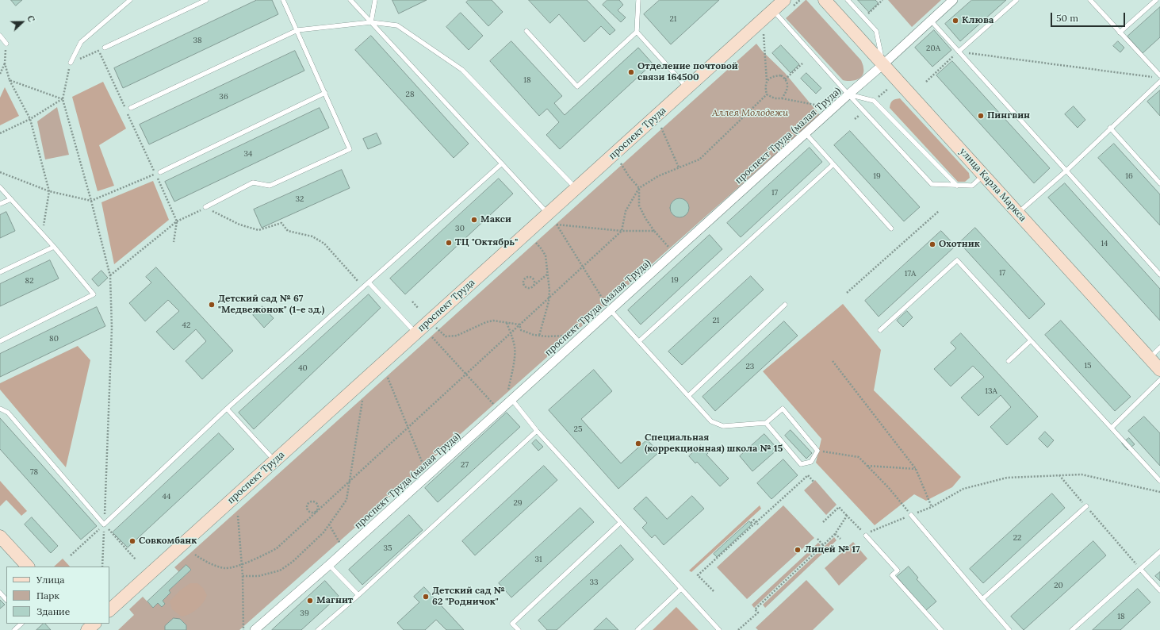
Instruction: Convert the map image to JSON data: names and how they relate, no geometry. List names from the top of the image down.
{
  "streets": {
    "street": ["проспект Труда", "проспект Труда (малая Труда)", "улица Карла Маркса"]
  },
  "crossings": [
    ["проспект Труда (малая Труда)", "улица Карла Маркса"]
  ],
  "parks": ["Аллея Молодежи"],
  "places": [
    "Клюва",
    "Отделение почтовой связи 164500",
    "Пингвин",
    "Макси",
    "ТЦ \"Октябрь\"",
    "Охотник",
    "Детский сад № 67 \"Медвежонок\" (1-е зд.)",
    "Специальная (коррекционная) школа № 15",
    "Совкомбанк",
    "Лицей № 17",
    "Детский сад № 62 \"Родничок\"",
    "Магнит"
  ],
  "house_numbers": [
    "21",
    "38",
    "20А",
    "18",
    "28",
    "36",
    "34",
    "19",
    "16",
    "17",
    "32",
    "30",
    "14",
    "17",
    "17А",
    "19",
    "82",
    "21",
    "42",
    "80",
    "15",
    "23",
    "40",
    "13А",
    "25",
    "27",
    "78",
    "44",
    "29",
    "22",
    "35",
    "31",
    "33",
    "20",
    "39",
    "18"
  ],
  "legend": ["Улица", "Парк", "Здание"],
  "scale_bar": "50 m",
  "north": "right"
}
